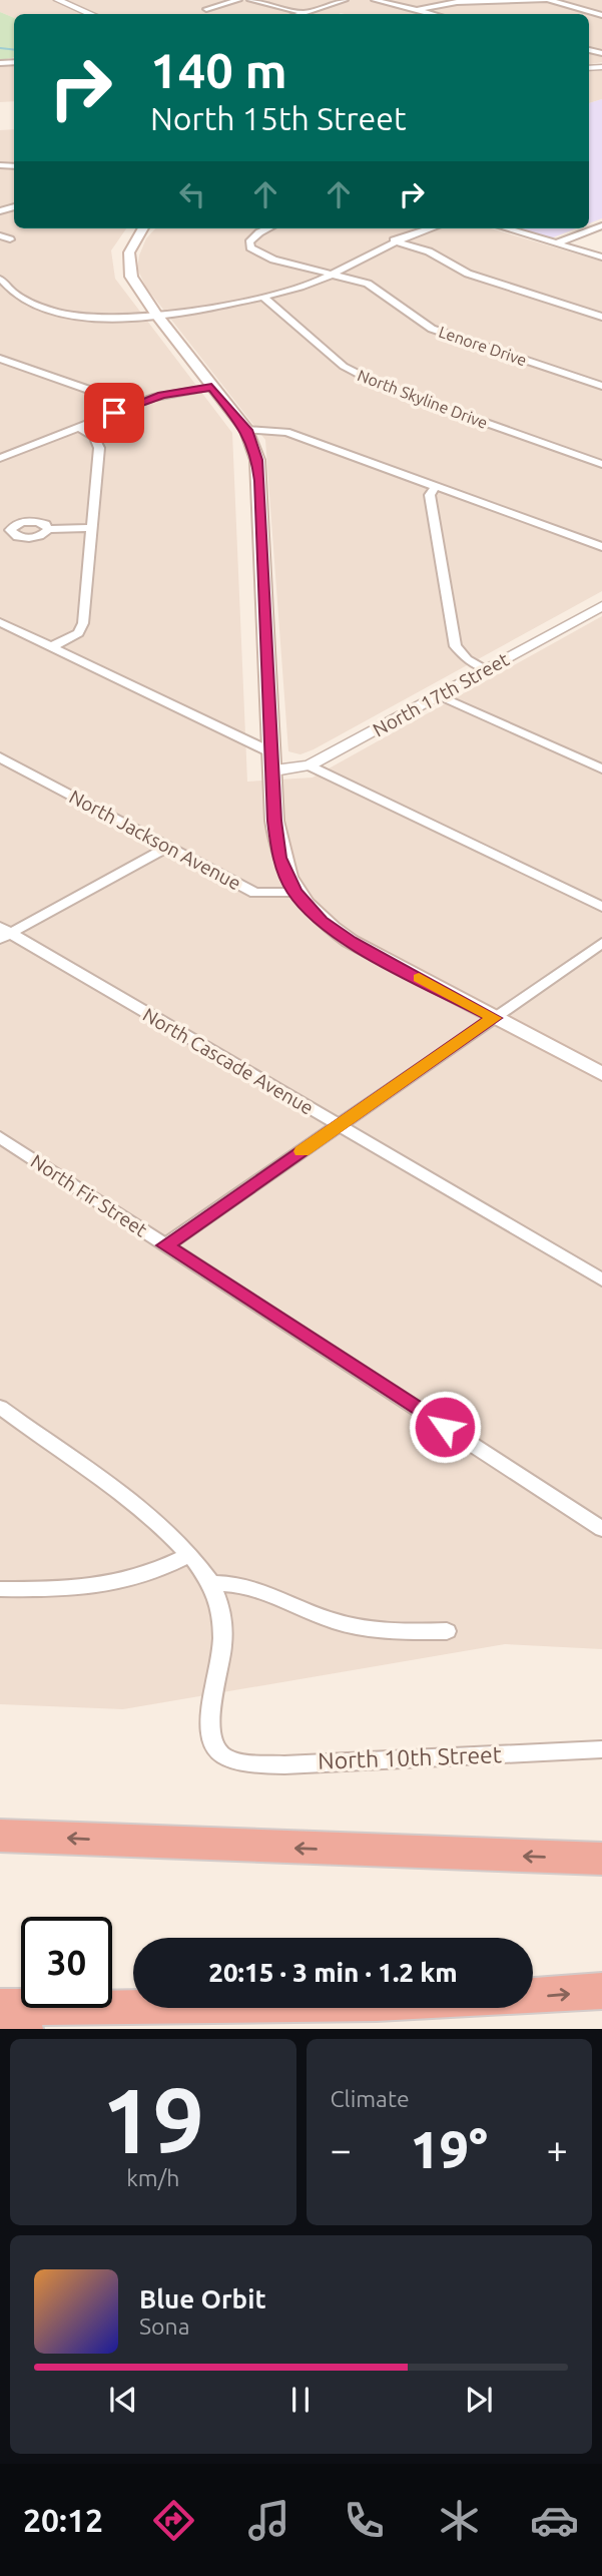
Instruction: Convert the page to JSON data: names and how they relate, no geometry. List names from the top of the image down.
{
  "streets": {
    "street": [
      "Lenore Drive",
      "North Skyline Drive",
      "North 17th Street",
      "North Jackson Avenue",
      "North Cascade Avenue",
      "North Fir Street",
      "North 10th Street"
    ]
  },
  "page": {
    "turn": ["140 m", "North 15th Street"],
    "limit": "30",
    "trip": "20:15 · 3 min · 1.2 km",
    "tile": [
      ["19", "km/h"],
      "Climate"
    ],
    "heat": ["−", "19°", "+"],
    "song": ["Blue Orbit", "Sona"],
    "tabs": "20:12"
  }
}
